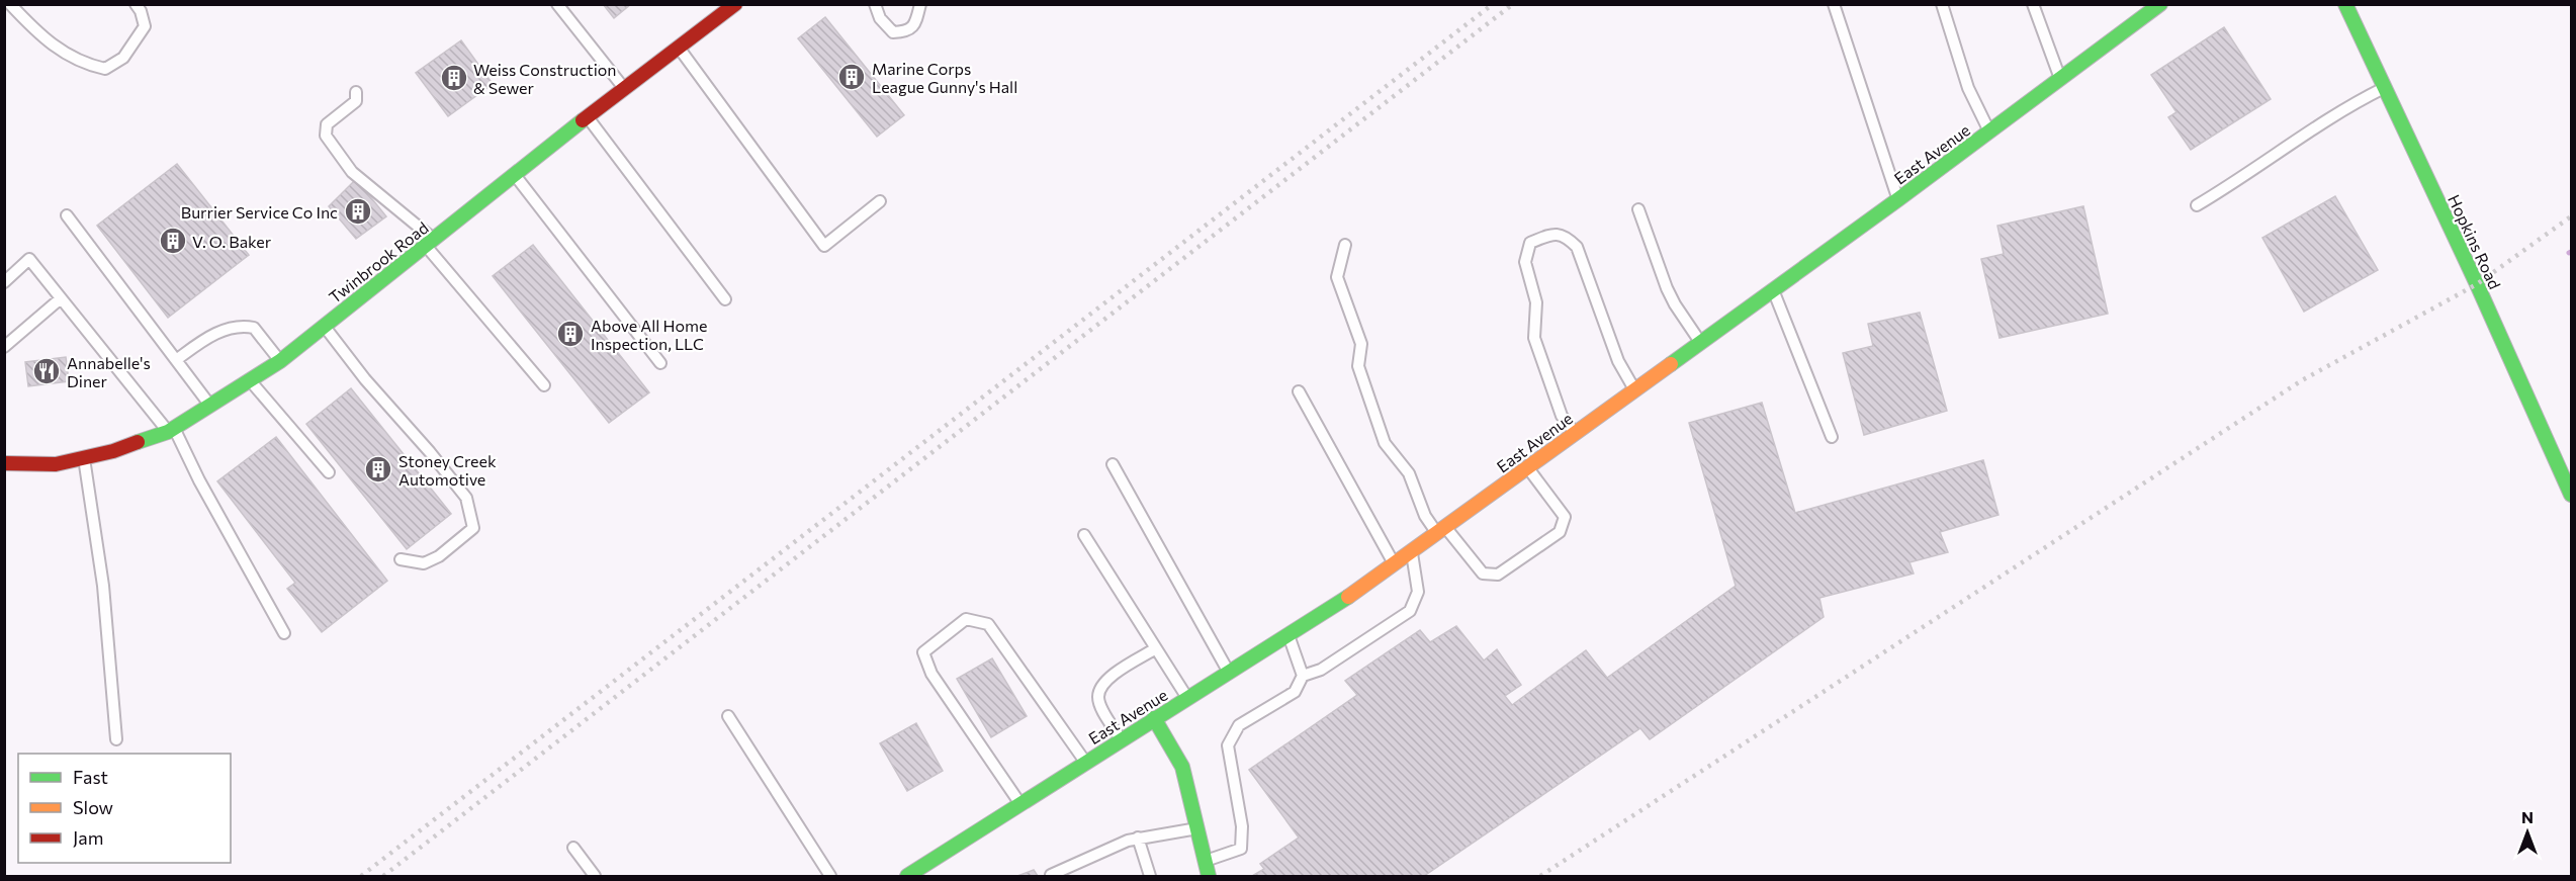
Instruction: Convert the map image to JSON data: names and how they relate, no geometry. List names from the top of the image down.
{
  "streets": {
    "street": ["East Avenue", "Hopkins Road", "Twinbrook Road"]
  },
  "places": {
    "building": [
      "Marine Corps League Gunny's Hall",
      "Weiss Construction & Sewer",
      "Burrier Service Co Inc",
      "V. O. Baker",
      "Above All Home Inspection, LLC",
      "Stoney Creek Automotive"
    ],
    "restaurant": ["Annabelle's Diner"]
  },
  "legend": ["Fast", "Slow", "Jam"],
  "north": "top"
}
